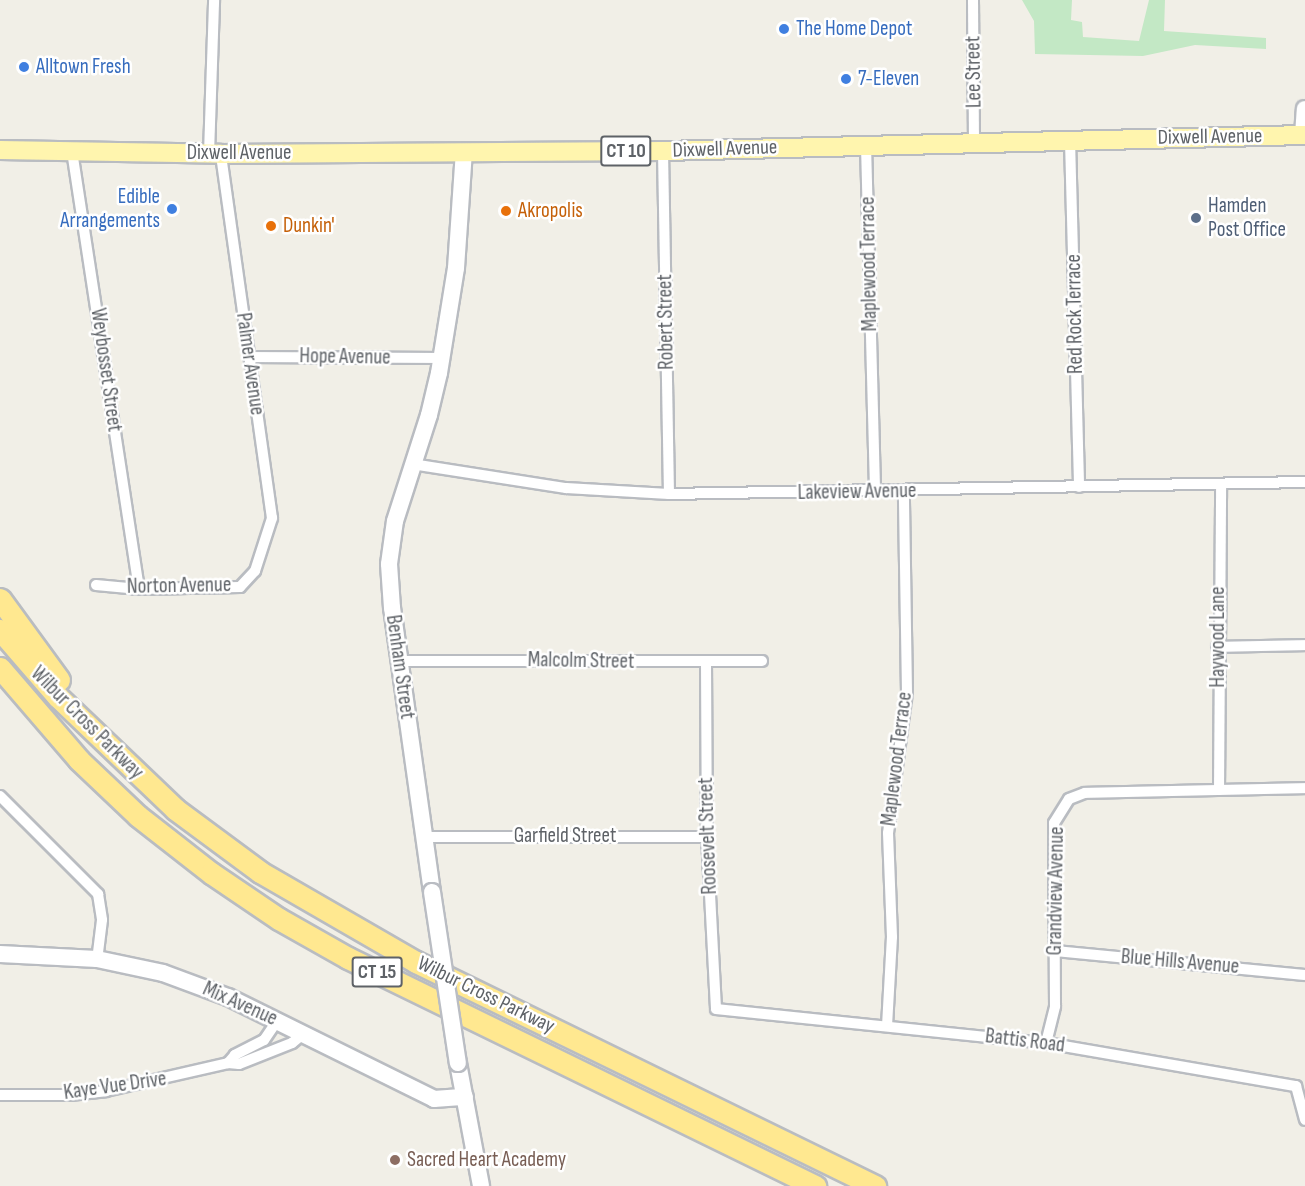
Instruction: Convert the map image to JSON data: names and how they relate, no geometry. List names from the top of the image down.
{
  "streets": {
    "highway": ["Wilbur Cross Parkway", "CT 15"],
    "main road": [
      "Dixwell Avenue",
      "CT 10",
      "Benham Street",
      "Mix Avenue"
    ],
    "street": [
      "Lee Street",
      "Maplewood Terrace",
      "Red Rock Terrace",
      "Robert Street",
      "Hope Avenue",
      "Palmer Avenue",
      "Weybosset Street",
      "Lakeview Avenue",
      "Norton Avenue",
      "Haywood Lane",
      "Malcolm Street",
      "Garfield Street",
      "Roosevelt Street",
      "Grandview Avenue",
      "Blue Hills Avenue",
      "Battis Road",
      "Kaye Vue Drive"
    ]
  },
  "crossings": [
    ["Lee Street", "Dixwell Avenue"],
    ["Dixwell Avenue", "Maplewood Terrace"],
    ["Dixwell Avenue", "Red Rock Terrace"],
    ["Dixwell Avenue", "Robert Street"],
    ["Dixwell Avenue", "Palmer Avenue"],
    ["Dixwell Avenue", "Weybosset Street"],
    ["Dixwell Avenue", "Benham Street"],
    ["Maplewood Terrace", "Lakeview Avenue"],
    ["Maplewood Terrace", "Battis Road"],
    ["Red Rock Terrace", "Lakeview Avenue"],
    ["Robert Street", "Lakeview Avenue"],
    ["Hope Avenue", "Palmer Avenue"],
    ["Hope Avenue", "Benham Street"],
    ["Palmer Avenue", "Norton Avenue"],
    ["Weybosset Street", "Norton Avenue"],
    ["Lakeview Avenue", "Haywood Lane"],
    ["Lakeview Avenue", "Benham Street"],
    ["Haywood Lane", "Grandview Avenue"],
    ["Malcolm Street", "Benham Street"],
    ["Malcolm Street", "Roosevelt Street"],
    ["Benham Street", "Garfield Street"],
    ["Benham Street", "Mix Avenue"],
    ["Garfield Street", "Roosevelt Street"],
    ["Roosevelt Street", "Battis Road"],
    ["Grandview Avenue", "Blue Hills Avenue"],
    ["Grandview Avenue", "Battis Road"],
    ["Mix Avenue", "Kaye Vue Drive"]
  ],
  "places": [
    "The Home Depot",
    "Alltown Fresh",
    "7-Eleven",
    "Edible Arrangements",
    "Akropolis",
    "Hamden Post Office",
    "Dunkin'",
    "Sacred Heart Academy"
  ]
}
